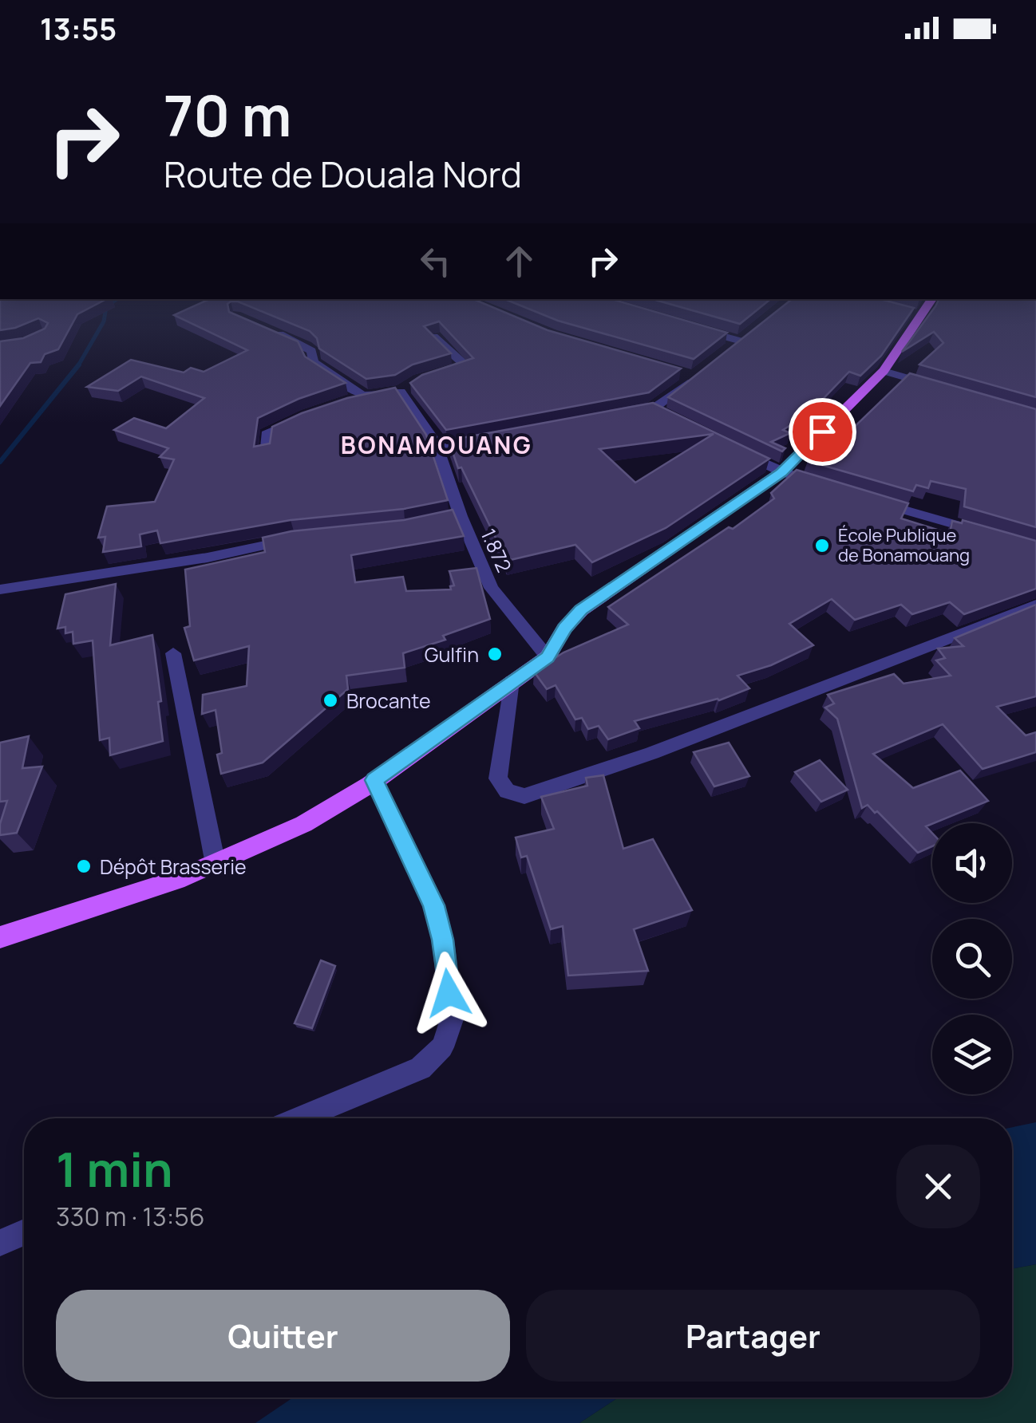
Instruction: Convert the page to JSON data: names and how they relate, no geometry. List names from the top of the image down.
{
  "streets": {
    "street": ["1.872"]
  },
  "districts": ["BONAMOUANG"],
  "places": [
    "École Publique de Bonamouang",
    "Gulfin",
    "Brocante",
    "Dépôt Brasserie"
  ],
  "page": {
    "status": "13:55",
    "turn": ["70 m", "Route de Douala Nord"],
    "heading": ["1 min", "330 m · 13:56"],
    "buttons": ["Quitter", "Partager"]
  }
}
